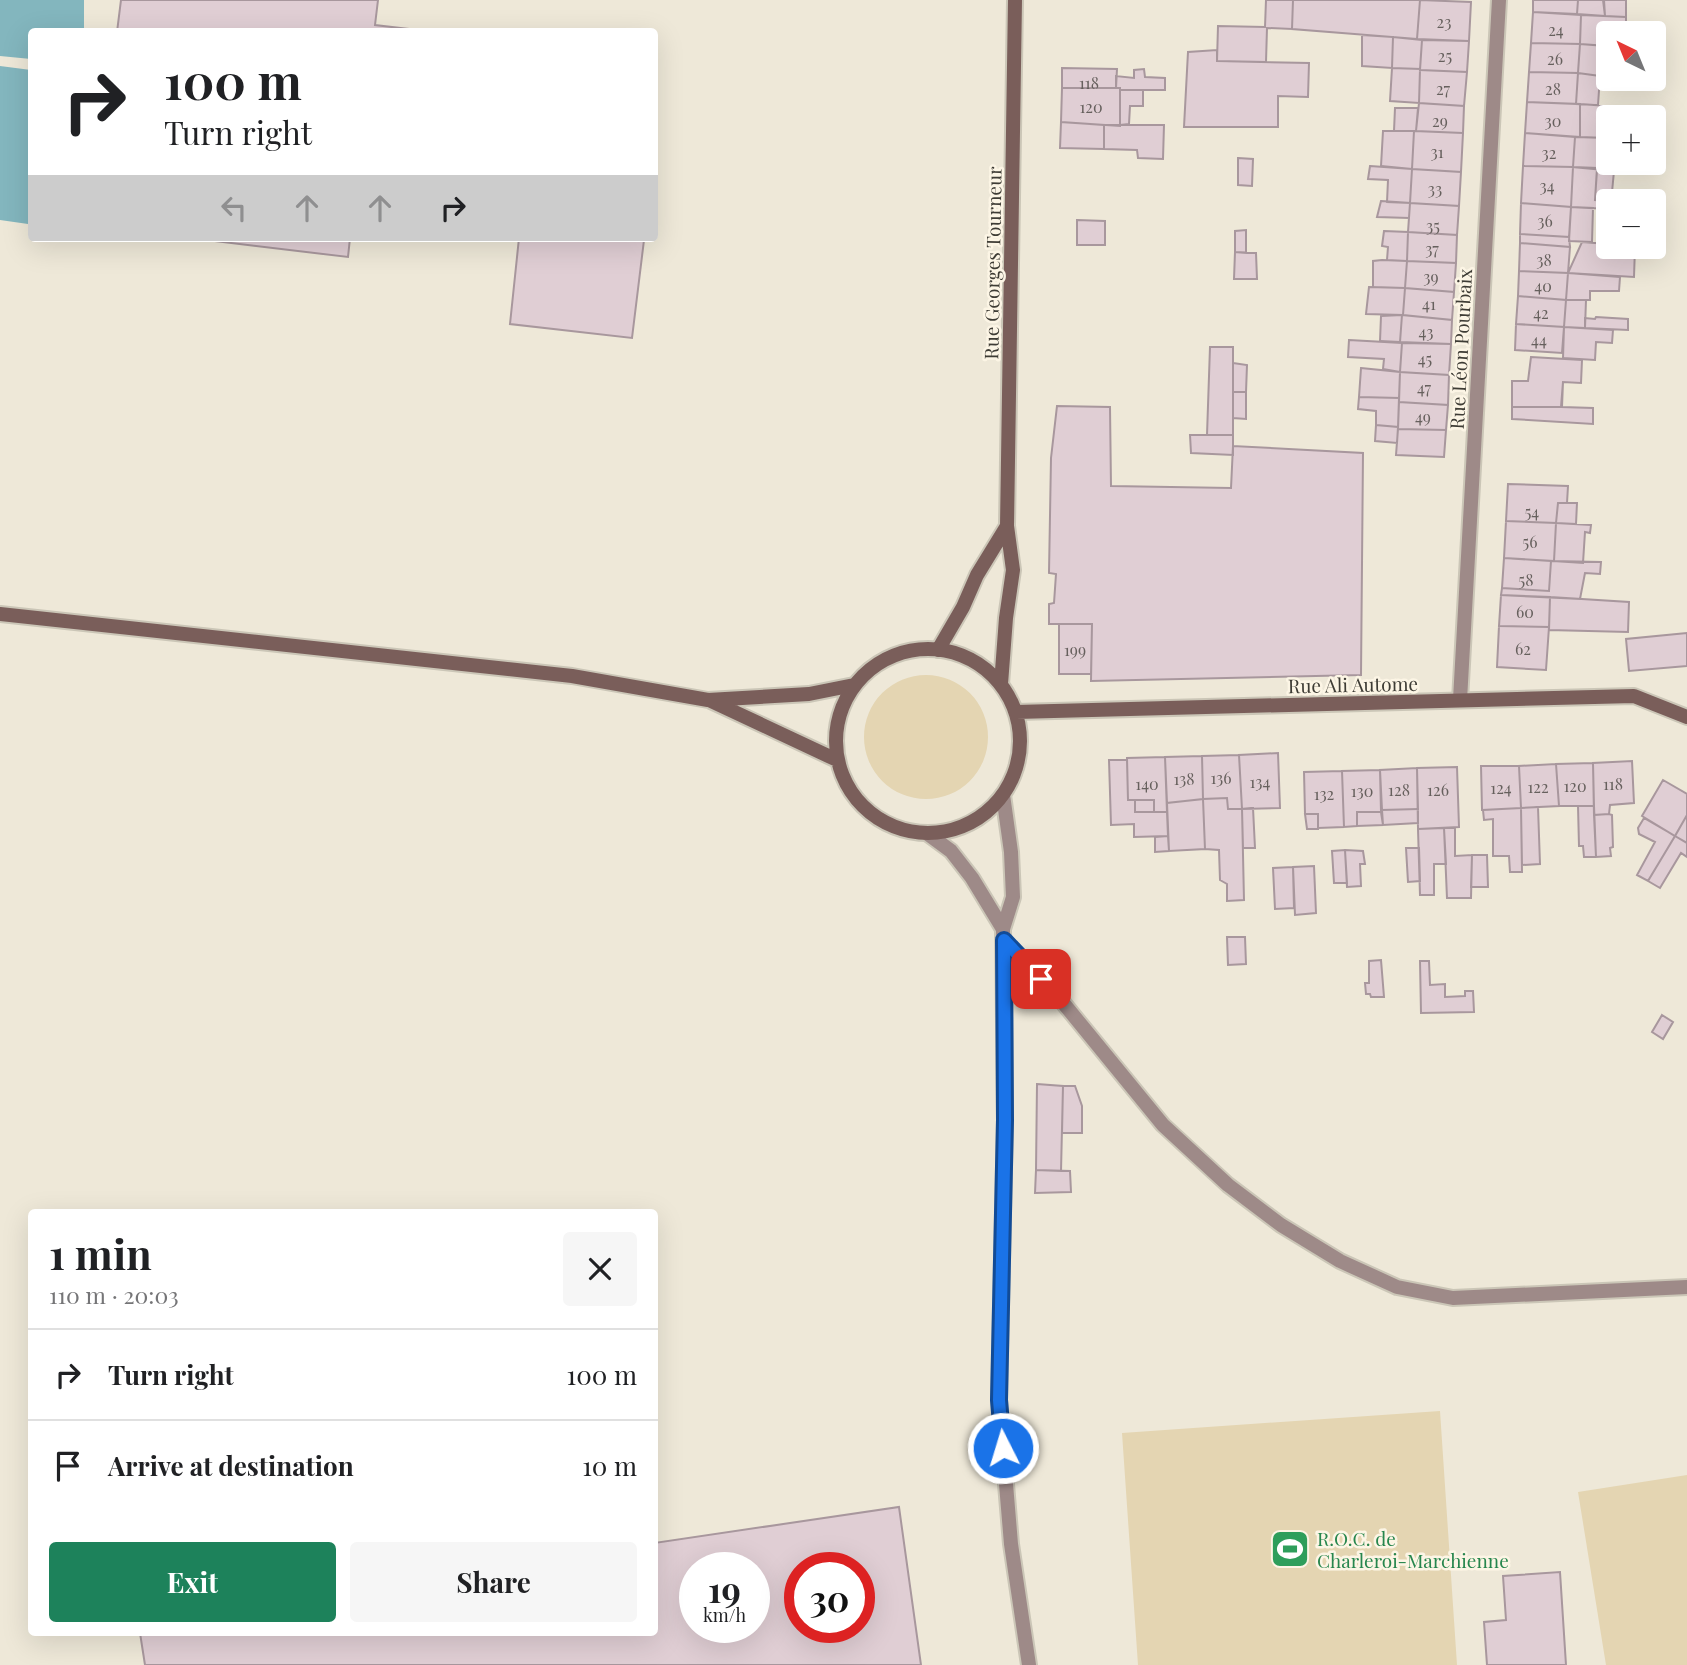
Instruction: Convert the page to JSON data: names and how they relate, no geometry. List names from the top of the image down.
{
  "streets": {
    "street": ["Rue Georges Tourneur", "Rue Léon Pourbaix", "Rue Ali Autome"]
  },
  "crossings": [
    ["Rue Georges Tourneur", "Rue Ali Autome"],
    ["Rue Léon Pourbaix", "Rue Ali Autome"]
  ],
  "places": {
    "sports": ["R.O.C. de Charleroi-Marchienne"]
  },
  "house_numbers": [
    "23",
    "24",
    "25",
    "26",
    "118",
    "27",
    "28",
    "120",
    "29",
    "30",
    "31",
    "32",
    "34",
    "33",
    "36",
    "35",
    "37",
    "38",
    "39",
    "40",
    "41",
    "42",
    "43",
    "44",
    "45",
    "47",
    "49",
    "54",
    "56",
    "58",
    "60",
    "62",
    "199",
    "136",
    "138",
    "134",
    "140",
    "118",
    "120",
    "122",
    "124",
    "128",
    "126",
    "130",
    "132"
  ],
  "north": "top left",
  "page": {
    "map_buttons": ["+", "−"],
    "turn": ["100 m", "Turn right"],
    "heading": ["1 min", "110 m · 20:03"],
    "list": [
      {
        "name": "Turn right",
        "value": "100 m"
      },
      {
        "name": "Arrive at destination",
        "value": "10 m"
      }
    ],
    "buttons": ["Exit", "Share"],
    "speed": "19 km/h",
    "limit": "30"
  }
}
